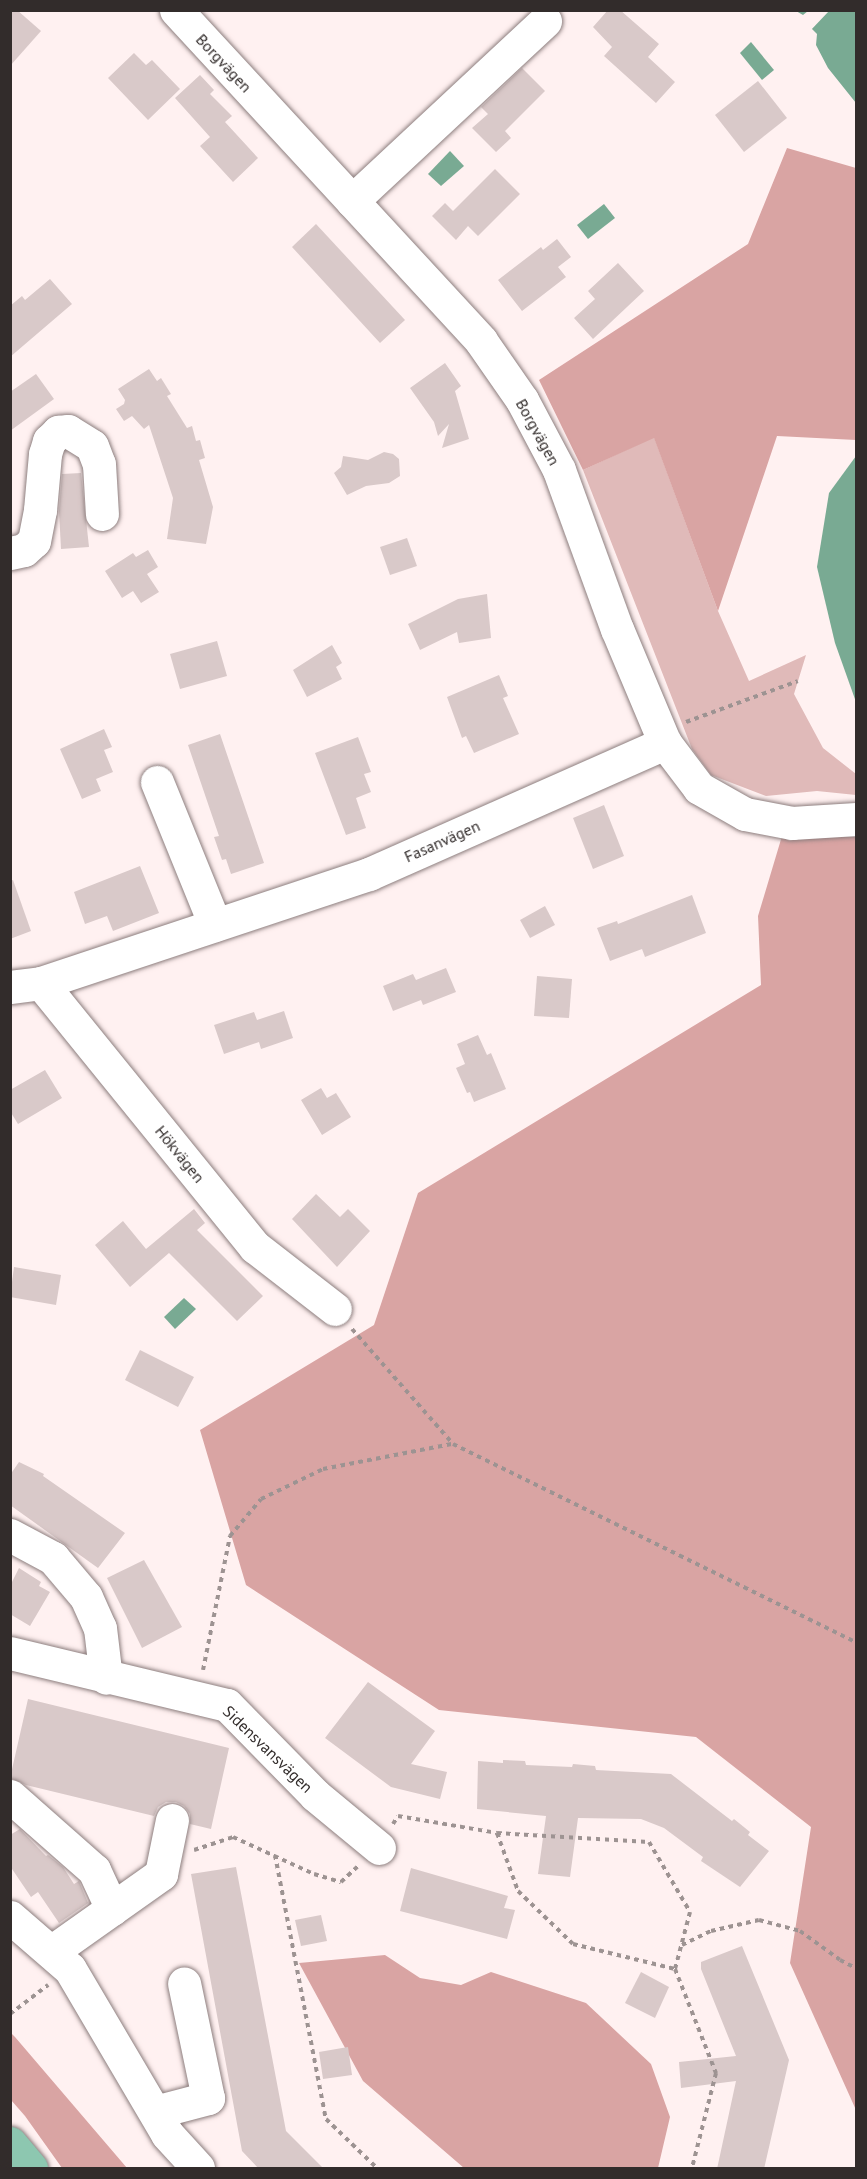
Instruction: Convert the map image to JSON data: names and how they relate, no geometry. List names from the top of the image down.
{
  "streets": {
    "street": [
      "Borgvägen",
      "Fasanvägen",
      "Hökvägen",
      "Sidensvansvägen"
    ]
  },
  "crossings": [
    ["Borgvägen", "Fasanvägen"],
    ["Fasanvägen", "Hökvägen"]
  ]
}
